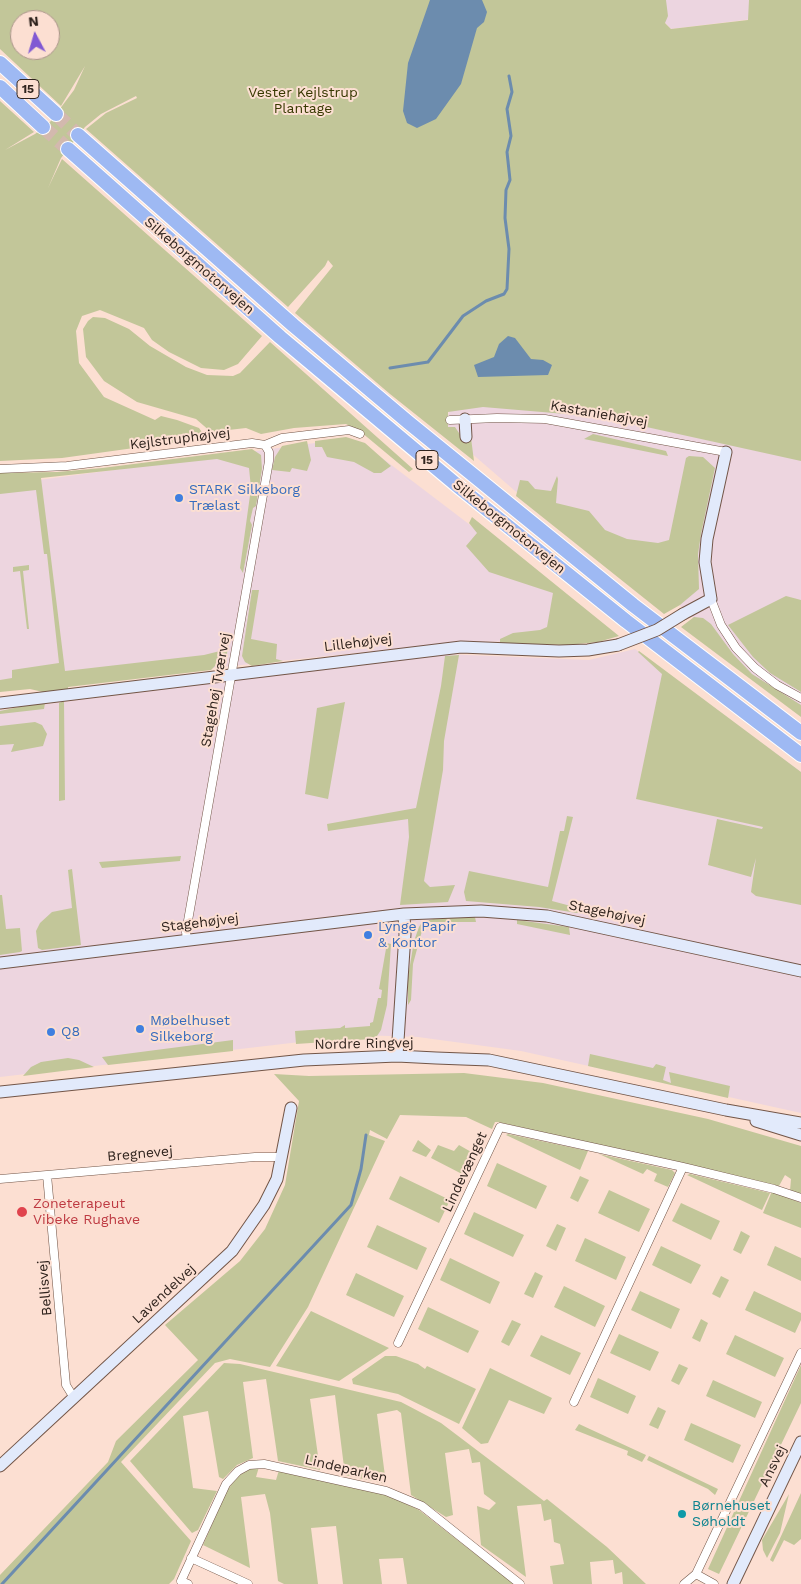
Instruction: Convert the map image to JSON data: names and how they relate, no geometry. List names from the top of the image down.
{
  "streets": {
    "highway": ["15", "Silkeborgmotorvejen"],
    "street": [
      "Kastaniehøjvej",
      "Kejlstruphøjvej",
      "Lillehøjvej",
      "Stagehøj Tværvej",
      "Stagehøjvej",
      "Nordre Ringvej",
      "Bregnevej",
      "Lindevænget",
      "Bellisvej",
      "Lavendelvej",
      "Ansvej",
      "Lindeparken"
    ]
  },
  "crossings": [
    ["Kejlstruphøjvej", "Stagehøj Tværvej"],
    ["Lillehøjvej", "Stagehøj Tværvej"],
    ["Stagehøj Tværvej", "Stagehøjvej"],
    ["Bregnevej", "Bellisvej"],
    ["Bregnevej", "Lavendelvej"],
    ["Bellisvej", "Lavendelvej"]
  ],
  "parks": ["Vester Kejlstrup Plantage"],
  "places": [
    "STARK Silkeborg Trælast",
    "Lynge Papir & Kontor",
    "Møbelhuset Silkeborg",
    "Q8",
    "Zoneterapeut Vibeke Rughave",
    "Børnehuset Søholdt"
  ],
  "north": "top"
}
